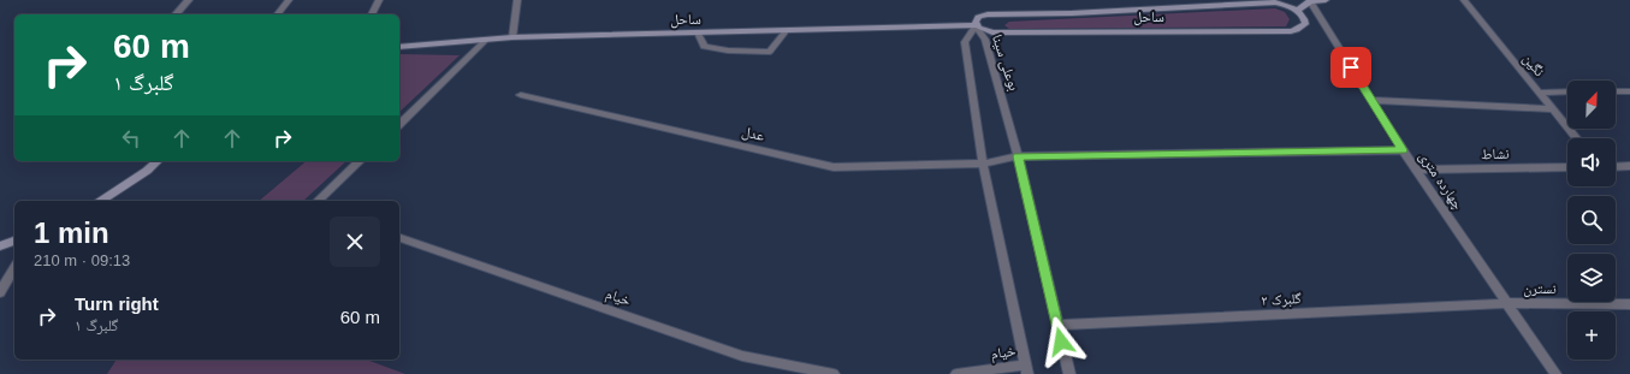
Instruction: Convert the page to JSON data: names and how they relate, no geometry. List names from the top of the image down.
{
  "streets": {
    "street": [
      "ساحل",
      "بوعلی سینا",
      "نگین",
      "عدل",
      "نشاط",
      "چهارده متری",
      "نسترن",
      "خیام",
      "گلبرک ۲"
    ]
  },
  "crossings": [
    ["ساحل", "بوعلی سینا"],
    ["بوعلی سینا", "عدل"],
    ["بوعلی سینا", "خیام"],
    ["بوعلی سینا", "گلبرک ۲"],
    ["عدل", "چهارده متری"],
    ["نشاط", "چهارده متری"],
    ["چهارده متری", "نسترن"],
    ["چهارده متری", "گلبرک ۲"],
    ["نسترن", "گلبرک ۲"]
  ],
  "north": "top right",
  "page": {
    "turn": ["60 m", "گلبرگ ۱"],
    "map_buttons": "+",
    "heading": ["1 min", "210 m · 09:13"],
    "list": [
      {
        "name": "Turn right",
        "note": "گلبرگ ۱",
        "value": "60 m"
      }
    ]
  }
}
